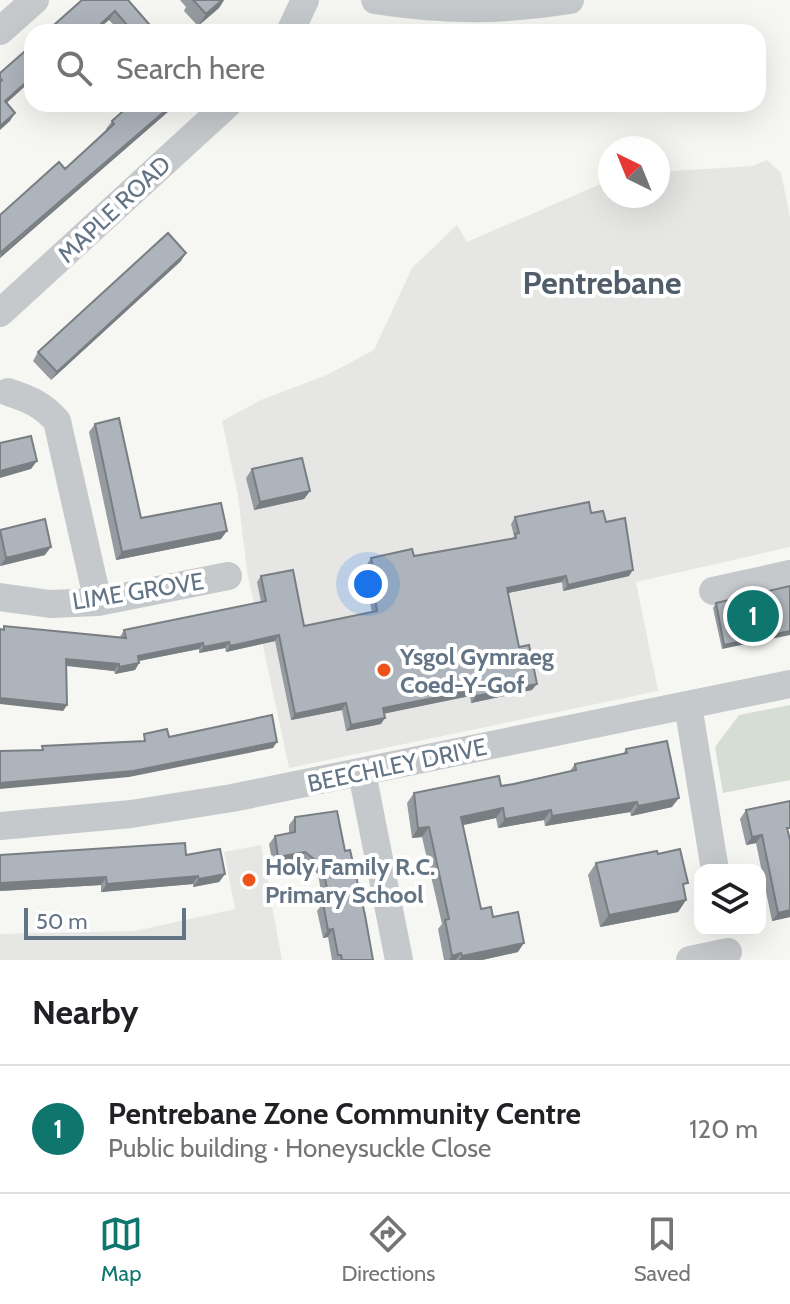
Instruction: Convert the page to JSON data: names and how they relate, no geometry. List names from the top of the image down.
{
  "streets": {
    "street": ["MAPLE ROAD", "LIME GROVE", "BEECHLEY DRIVE"]
  },
  "districts": ["Pentrebane"],
  "places": ["Ysgol Gymraeg Coed-Y-Gof", "Holy Family R.C. Primary School"],
  "scale_bar": "50 m",
  "north": "top left",
  "page": {
    "search": "Search here",
    "pins": "1",
    "scale": "50 m",
    "heading": "Nearby",
    "list": [
      {
        "mark": "1",
        "name": "Pentrebane Zone Community Centre",
        "note": "Public building · Honeysuckle Close",
        "value": "120 m"
      }
    ],
    "nav": ["Map", "Directions", "Saved"]
  }
}
